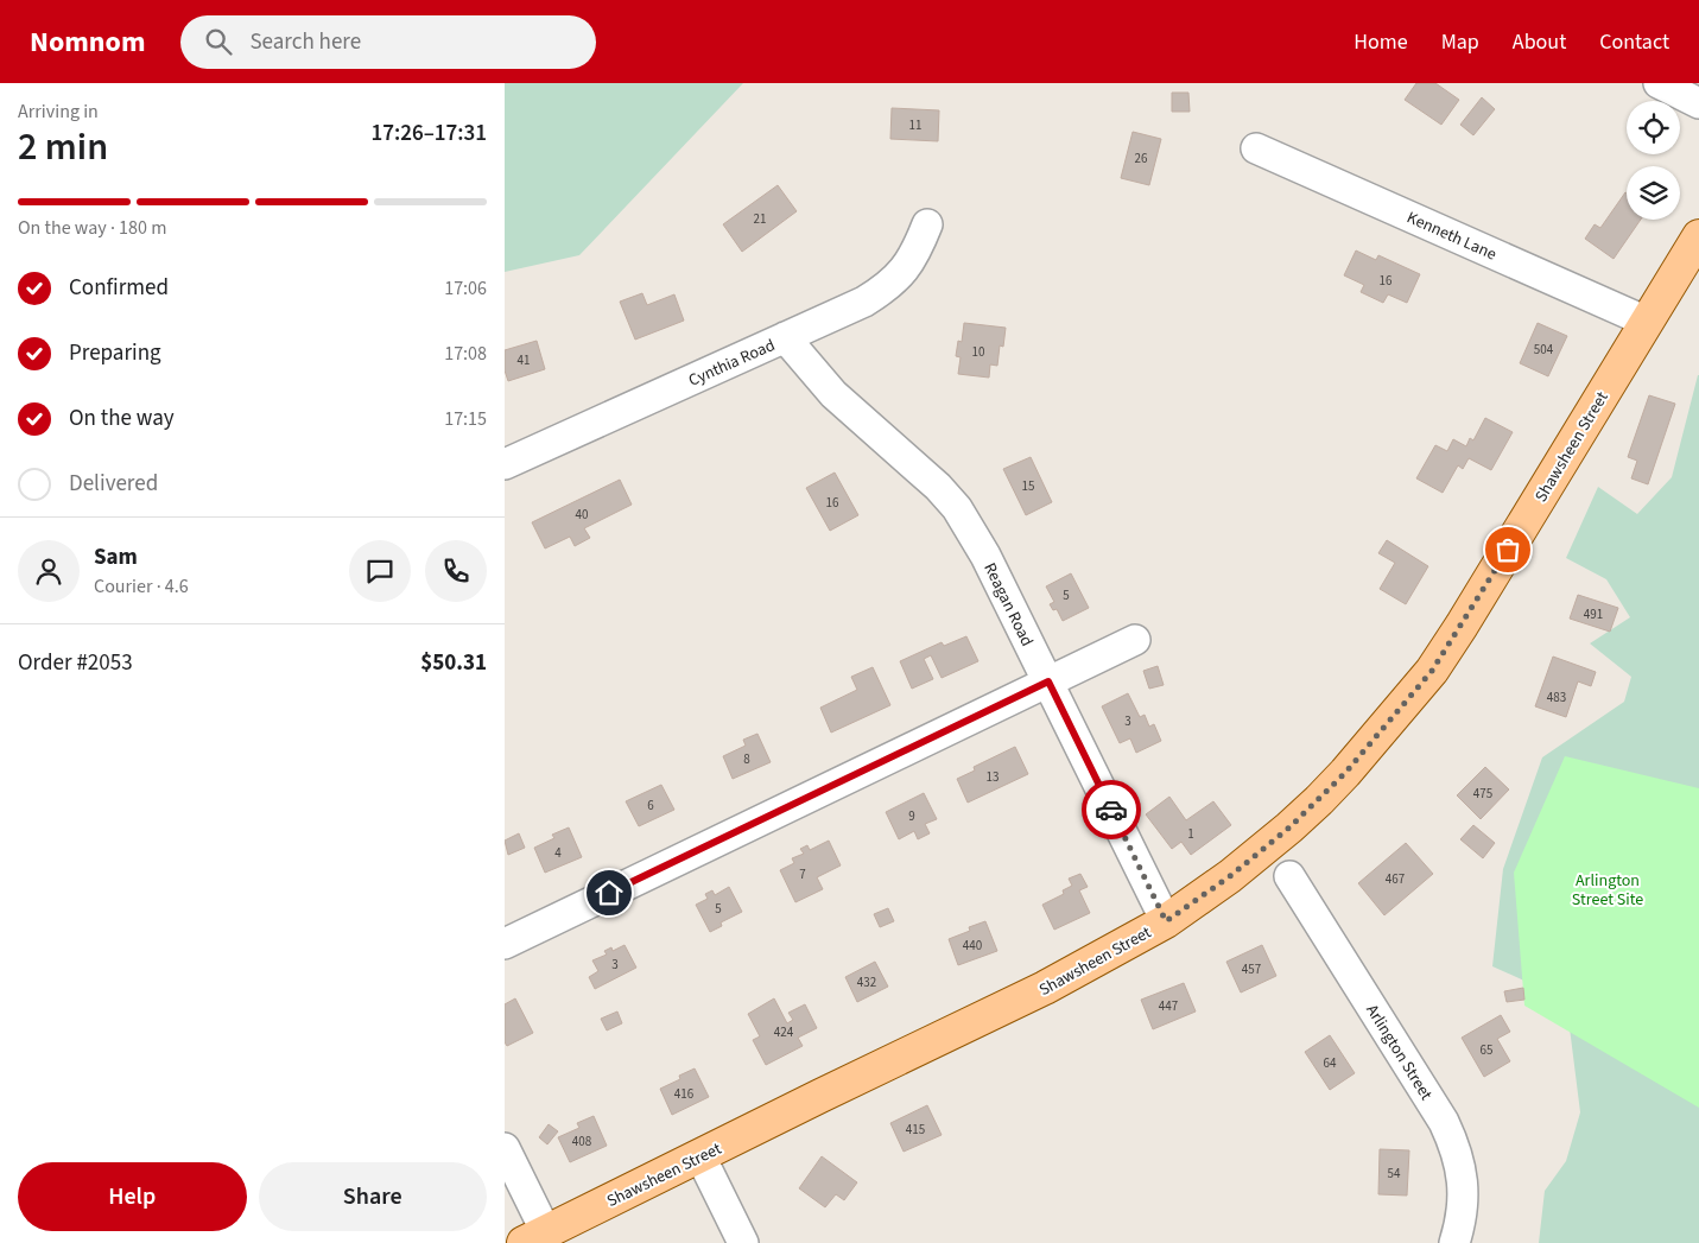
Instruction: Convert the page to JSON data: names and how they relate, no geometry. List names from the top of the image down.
{
  "streets": {
    "main road": ["Shawsheen Street"],
    "street": [
      "Kenneth Lane",
      "Cynthia Road",
      "Reagan Road",
      "Arlington Street"
    ]
  },
  "crossings": [
    ["Kenneth Lane", "Shawsheen Street"],
    ["Cynthia Road", "Reagan Road"],
    ["Shawsheen Street", "Reagan Road"]
  ],
  "parks": ["Arlington Street Site"],
  "house_numbers": [
    "11",
    "26",
    "21",
    "16",
    "504",
    "10",
    "41",
    "15",
    "16",
    "40",
    "5",
    "491",
    "483",
    "3",
    "8",
    "13",
    "475",
    "6",
    "9",
    "1",
    "4",
    "7",
    "467",
    "5",
    "440",
    "3",
    "457",
    "432",
    "447",
    "424",
    "65",
    "64",
    "416",
    "415",
    "408",
    "54"
  ],
  "page": {
    "header": "Nomnom",
    "search": "Search here",
    "nav": [
      "Home",
      "Map",
      "About",
      "Contact"
    ],
    "heading": ["2 min", "Arriving in", "17:26–17:31"],
    "panel": [
      "Sam",
      "Courier · 4.6",
      "Order #2053",
      "$50.31"
    ],
    "bar": "On the way · 180 m",
    "list": [
      ["Confirmed", "17:06"],
      ["Preparing", "17:08"],
      ["On the way", "17:15"],
      "Delivered"
    ],
    "buttons": ["Help", "Share"]
  }
}
